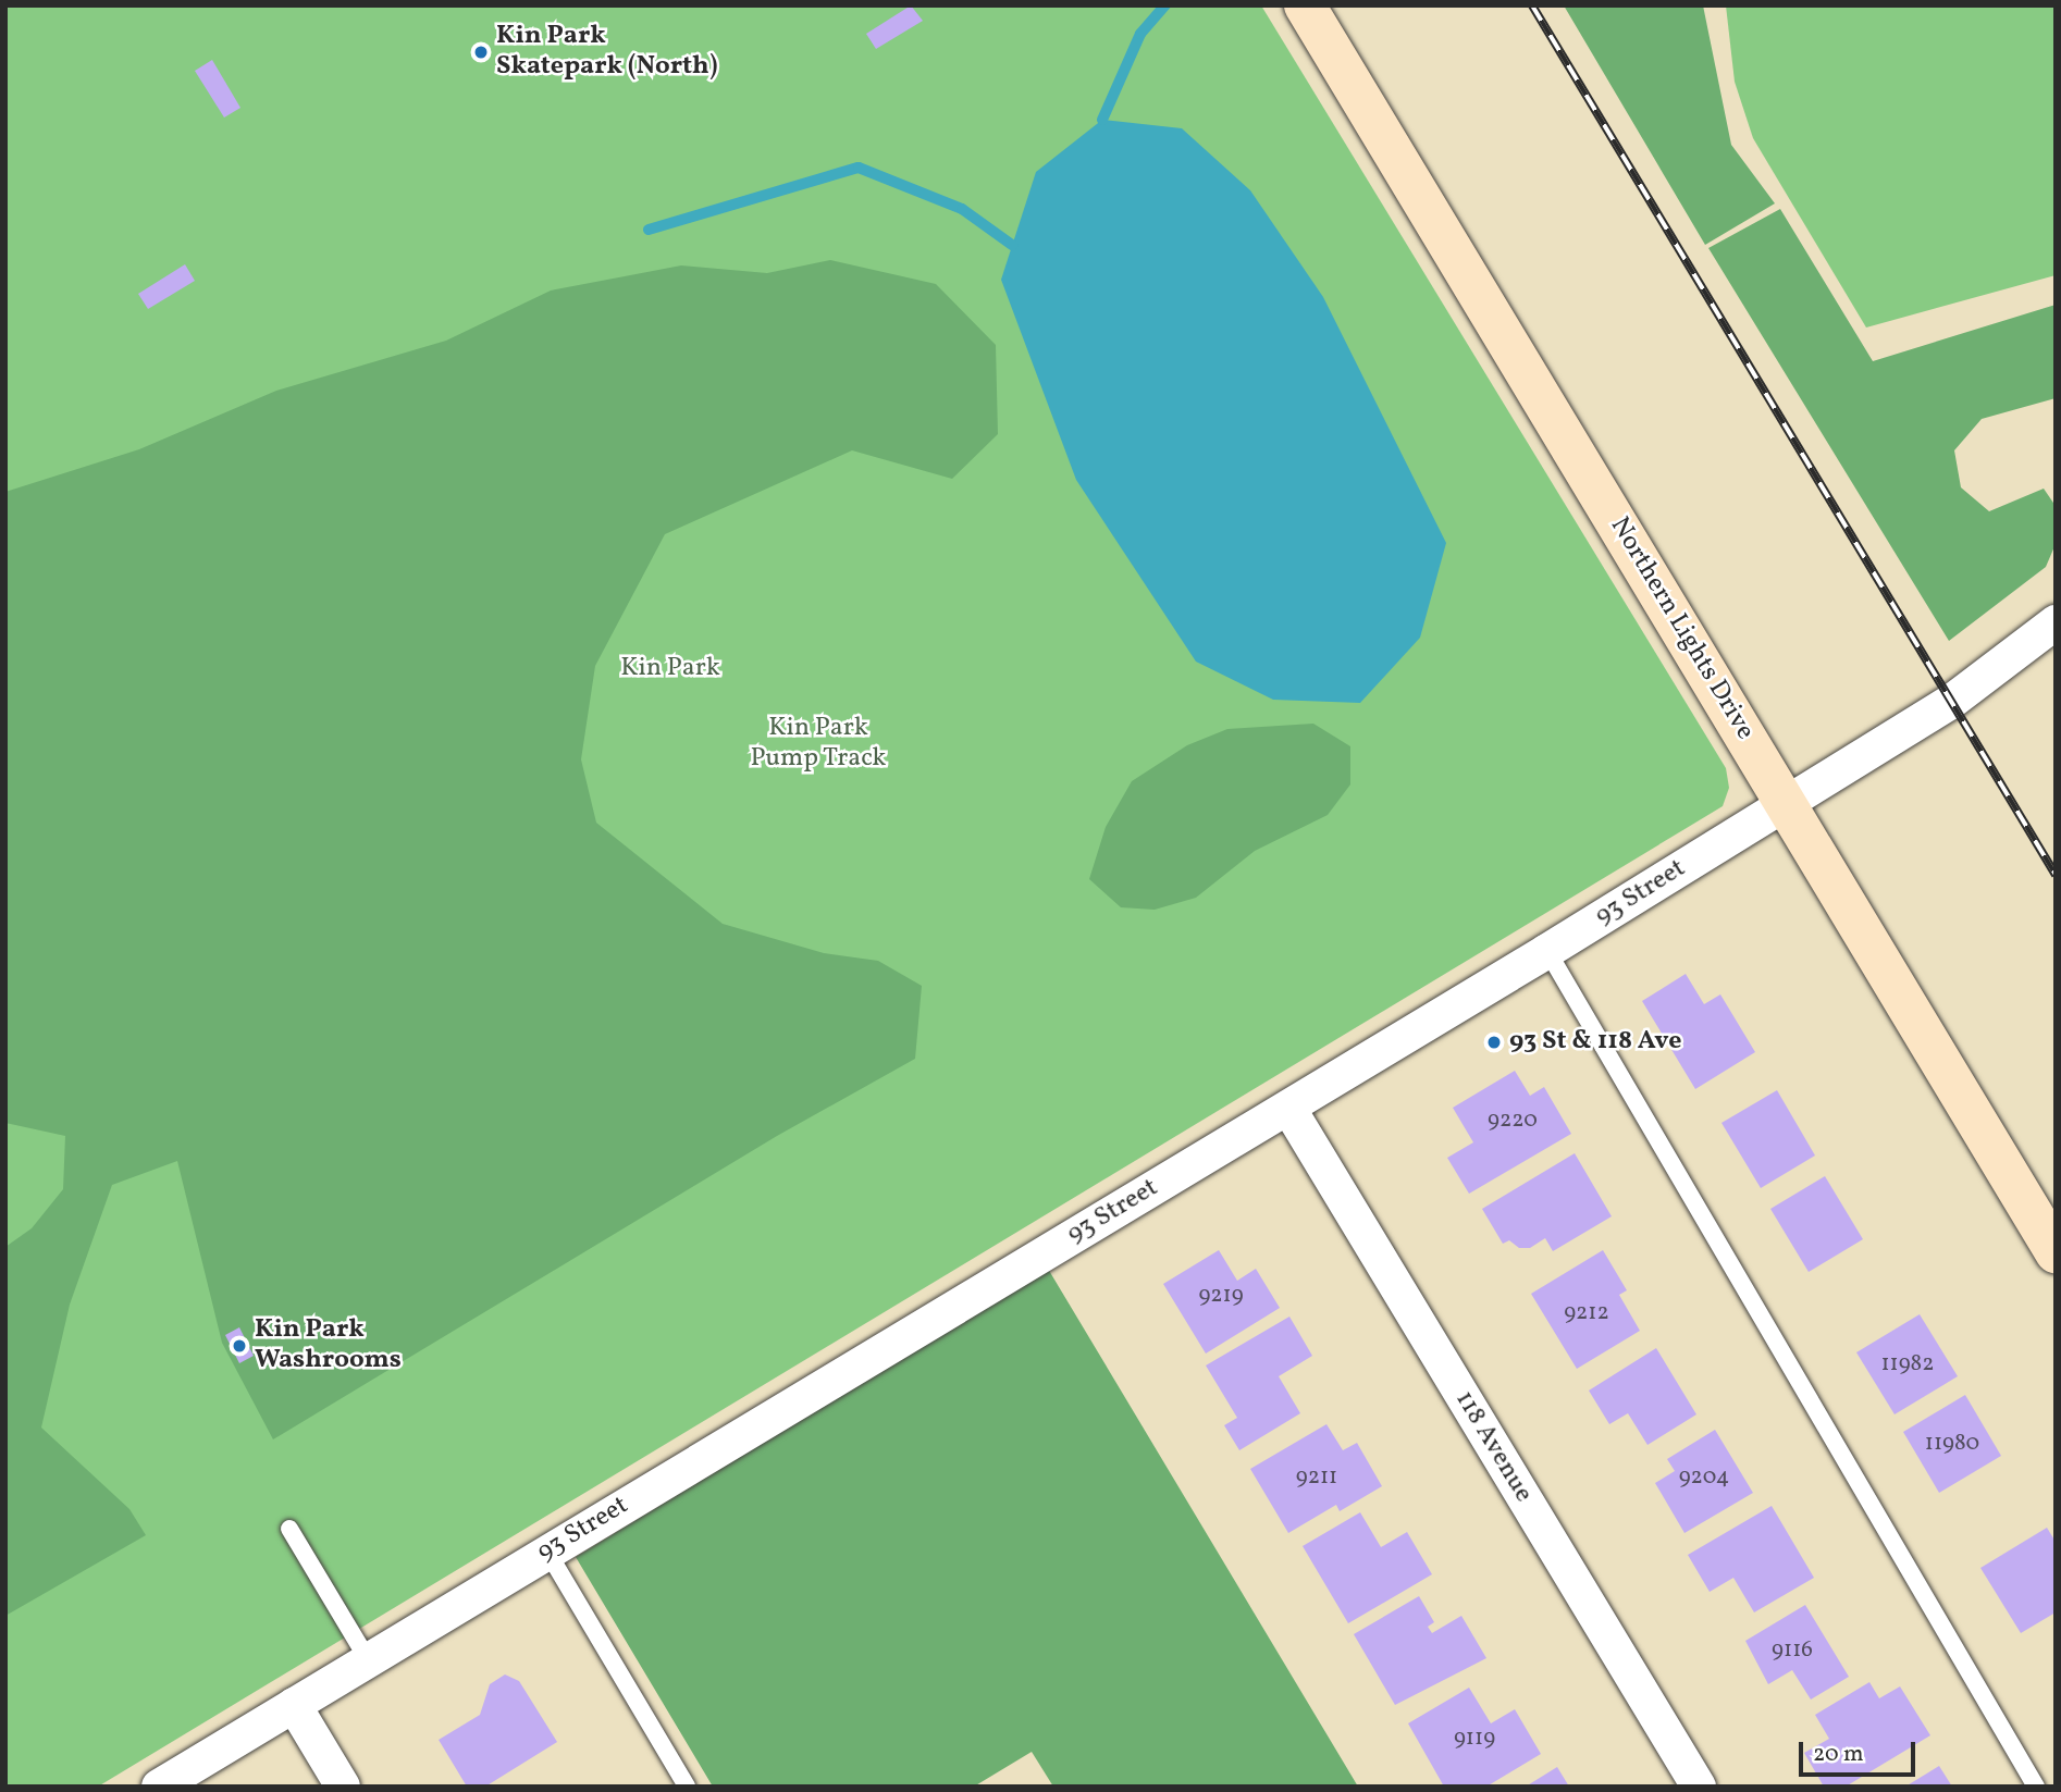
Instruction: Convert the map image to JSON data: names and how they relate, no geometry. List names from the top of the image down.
{
  "streets": {
    "main road": ["Northern Lights Drive"],
    "street": ["93 Street", "118 Avenue"]
  },
  "crossings": [
    ["Northern Lights Drive", "93 Street"],
    ["93 Street", "118 Avenue"]
  ],
  "parks": ["Kin Park", "Kin Park Pump Track"],
  "places": ["Kin Park Skatepark (North)", "93 St & 118 Ave", "Kin Park Washrooms"],
  "house_numbers": [
    "9220",
    "9219",
    "9212",
    "11982",
    "11980",
    "9211",
    "9204",
    "9116",
    "9119"
  ],
  "scale_bar": "20 m"
}
